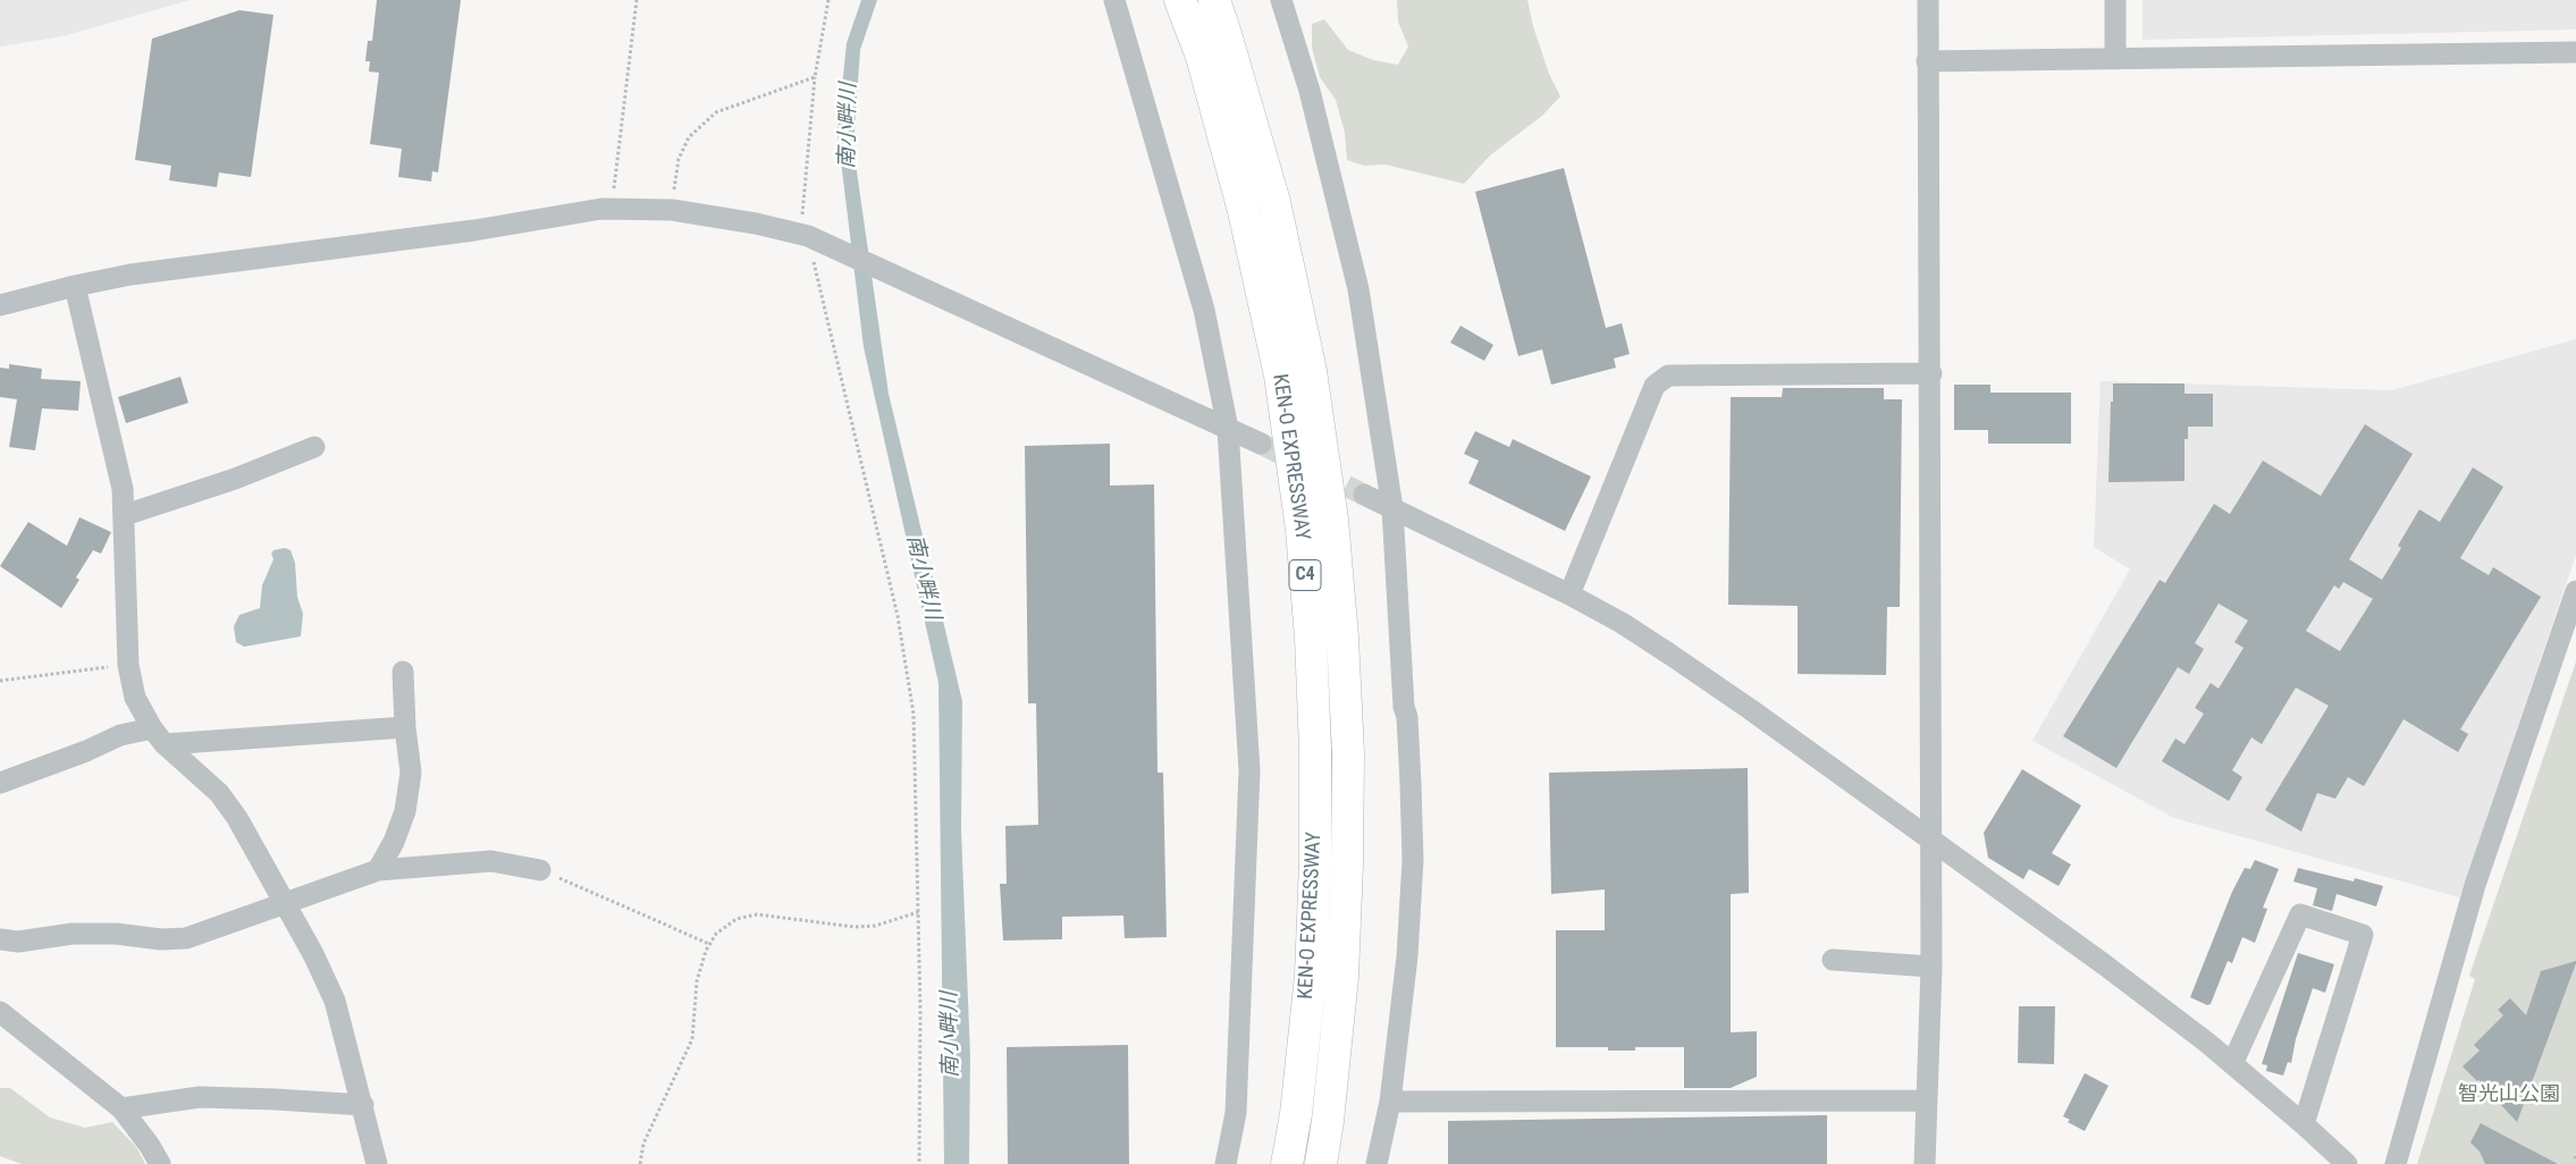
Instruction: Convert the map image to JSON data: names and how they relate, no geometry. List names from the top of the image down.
{
  "streets": {
    "highway": ["KEN-O EXPRESSWAY", "C4"]
  },
  "water": ["南小畔川"],
  "parks": ["智光山公園"]
}
